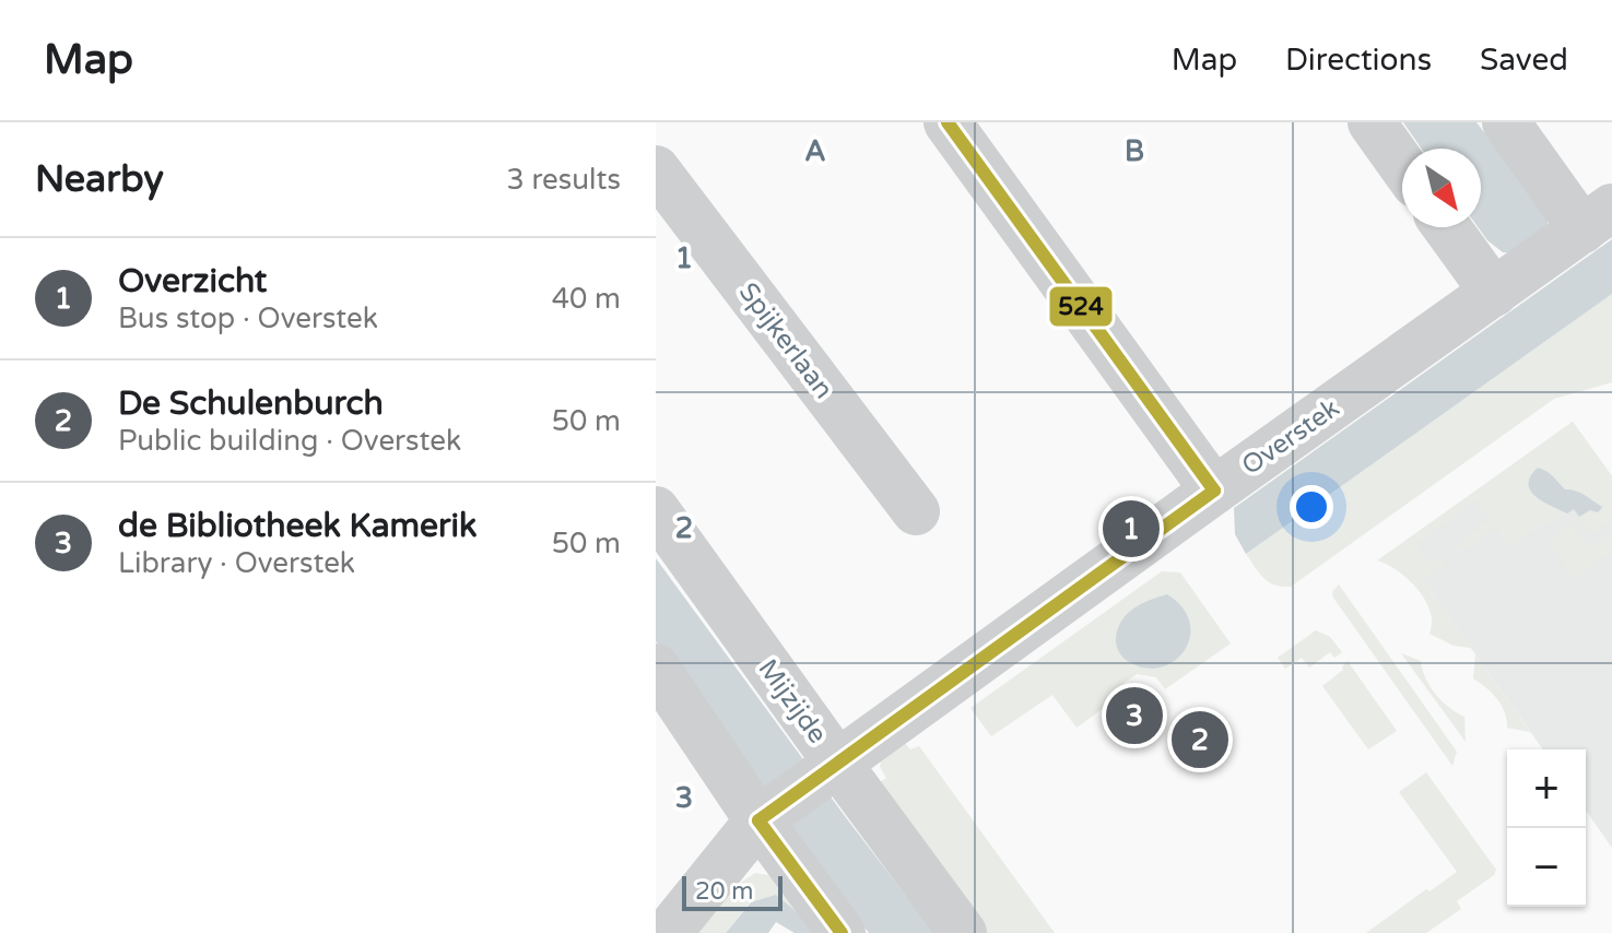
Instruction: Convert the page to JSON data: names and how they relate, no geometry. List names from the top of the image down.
{
  "streets": {
    "street": ["Spijkerlaan", "Overstek", "Mijzijde"]
  },
  "crossings": [
    ["Overstek", "Mijzijde"]
  ],
  "lines": ["transit line 524"],
  "scale_bar": "20 m",
  "north": "bottom right",
  "page": {
    "header": "Map",
    "nav": ["Map", "Directions", "Saved"],
    "heading": ["Nearby", "3 results"],
    "list": [
      {
        "mark": "1",
        "name": "Overzicht",
        "note": "Bus stop · Overstek",
        "value": "40 m"
      },
      {
        "mark": "2",
        "name": "De Schulenburch",
        "note": "Public building · Overstek",
        "value": "50 m"
      },
      {
        "mark": "3",
        "name": "de Bibliotheek Kamerik",
        "note": "Library · Overstek",
        "value": "50 m"
      }
    ],
    "pins": ["1", "3", "2"],
    "map_buttons": ["+", "−"],
    "scale": "20 m"
  },
  "grid": {
    "columns": ["A", "B"],
    "rows": ["1", "2", "3"]
  }
}
